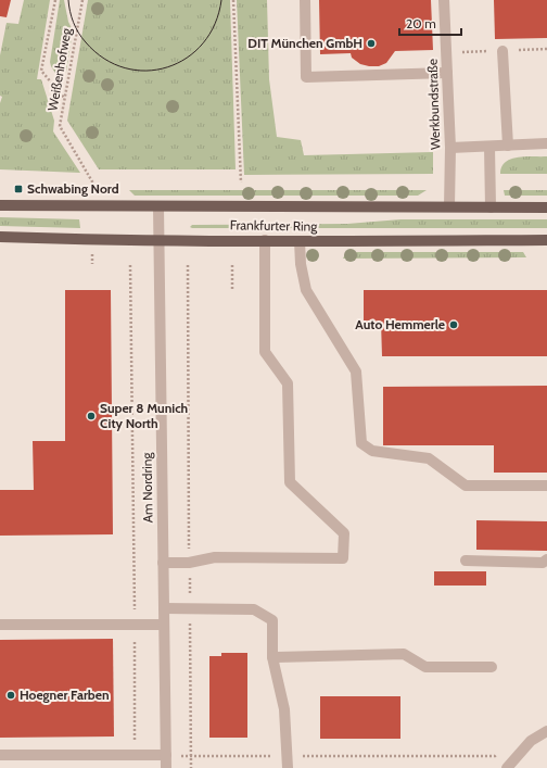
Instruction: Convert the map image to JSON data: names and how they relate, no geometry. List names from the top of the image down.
{
  "streets": {
    "main road": ["Frankfurter Ring"],
    "street": ["Werkbundstraße", "Am Nordring"],
    "path": ["Weißenhofweg"]
  },
  "crossings": [
    ["Weißenhofweg", "Frankfurter Ring"],
    ["Werkbundstraße", "Frankfurter Ring"],
    ["Frankfurter Ring", "Am Nordring"]
  ],
  "places": {
    "other": [
      "DIT München GmbH",
      "Auto Hemmerle",
      "Super 8 Munich City North",
      "Hoegner Farben"
    ],
    "transit": ["Schwabing Nord"]
  },
  "scale_bar": "20 m"
}
